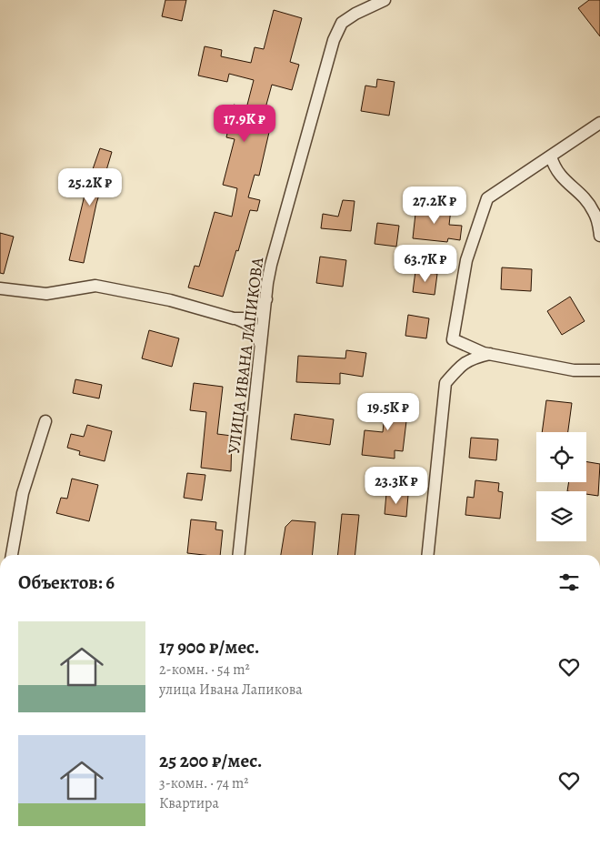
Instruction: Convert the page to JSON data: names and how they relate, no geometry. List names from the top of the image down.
{
  "streets": {
    "street": ["УЛИЦА ИВАНА ЛАПИКОВА"]
  },
  "page": {
    "price": [
      "17.9K ₽",
      "25.2K ₽",
      "27.2K ₽",
      "63.7K ₽",
      "19.5K ₽",
      "23.3K ₽"
    ],
    "heading": "Объектов: 6",
    "list": [
      {
        "name": "17 900 ₽/мес.",
        "note": "2-комн. · 54 m² · улица Ивана Лапикова"
      },
      {
        "name": "25 200 ₽/мес.",
        "note": "3-комн. · 74 m² · Квартира"
      }
    ]
  }
}
